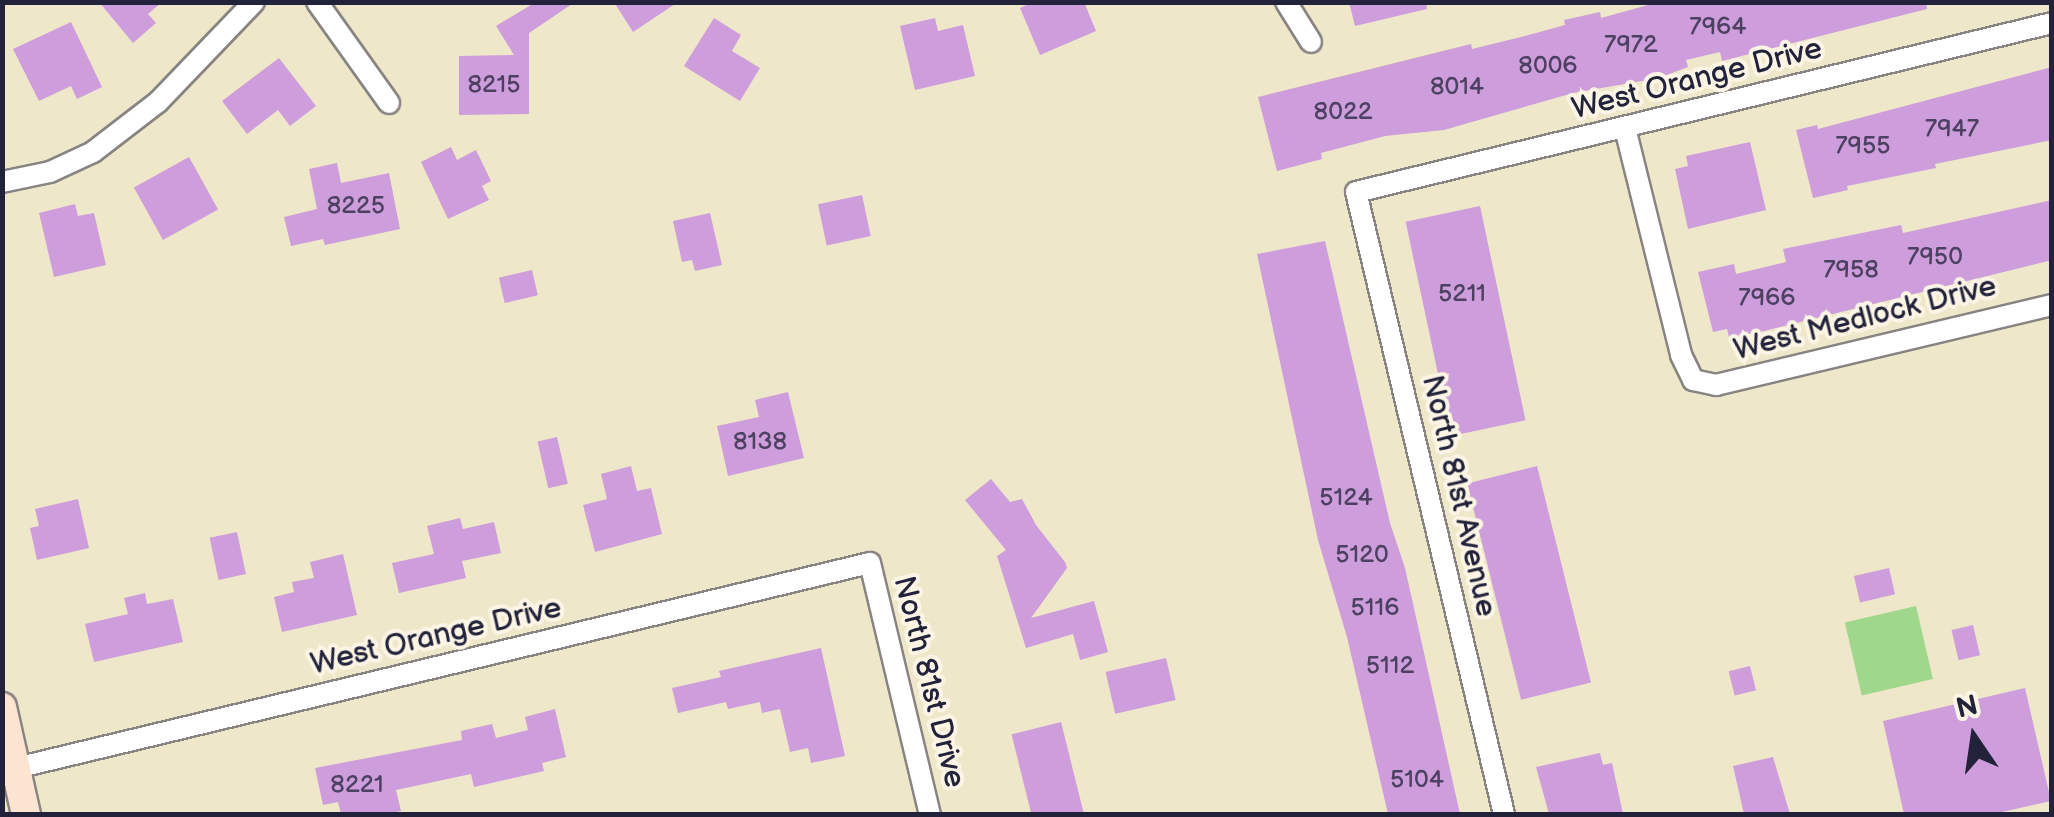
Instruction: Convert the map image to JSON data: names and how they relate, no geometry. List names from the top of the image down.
{
  "streets": {
    "street": [
      "West Orange Drive",
      "West Medlock Drive",
      "North 81st Avenue",
      "North 81st Drive"
    ]
  },
  "crossings": [
    ["West Orange Drive", "West Medlock Drive"],
    ["West Orange Drive", "North 81st Avenue"],
    ["West Orange Drive", "North 81st Drive"]
  ],
  "house_numbers": [
    "7964",
    "7972",
    "8006",
    "8215",
    "8014",
    "8022",
    "7947",
    "7955",
    "8225",
    "7950",
    "7958",
    "5211",
    "7966",
    "8138",
    "5124",
    "5120",
    "5116",
    "5112",
    "5104",
    "8221"
  ],
  "north": "top"
}
